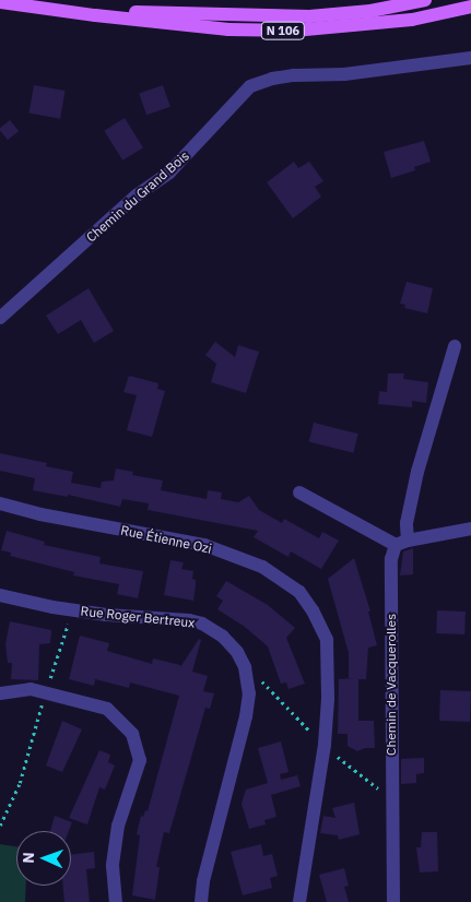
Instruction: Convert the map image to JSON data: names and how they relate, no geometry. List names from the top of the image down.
{
  "streets": {
    "main road": ["N 106"],
    "street": [
      "Chemin du Grand Bois",
      "Rue Étienne Ozi",
      "Rue Roger Bertreux",
      "Chemin de Vacquerolles"
    ]
  },
  "north": "left"
}
